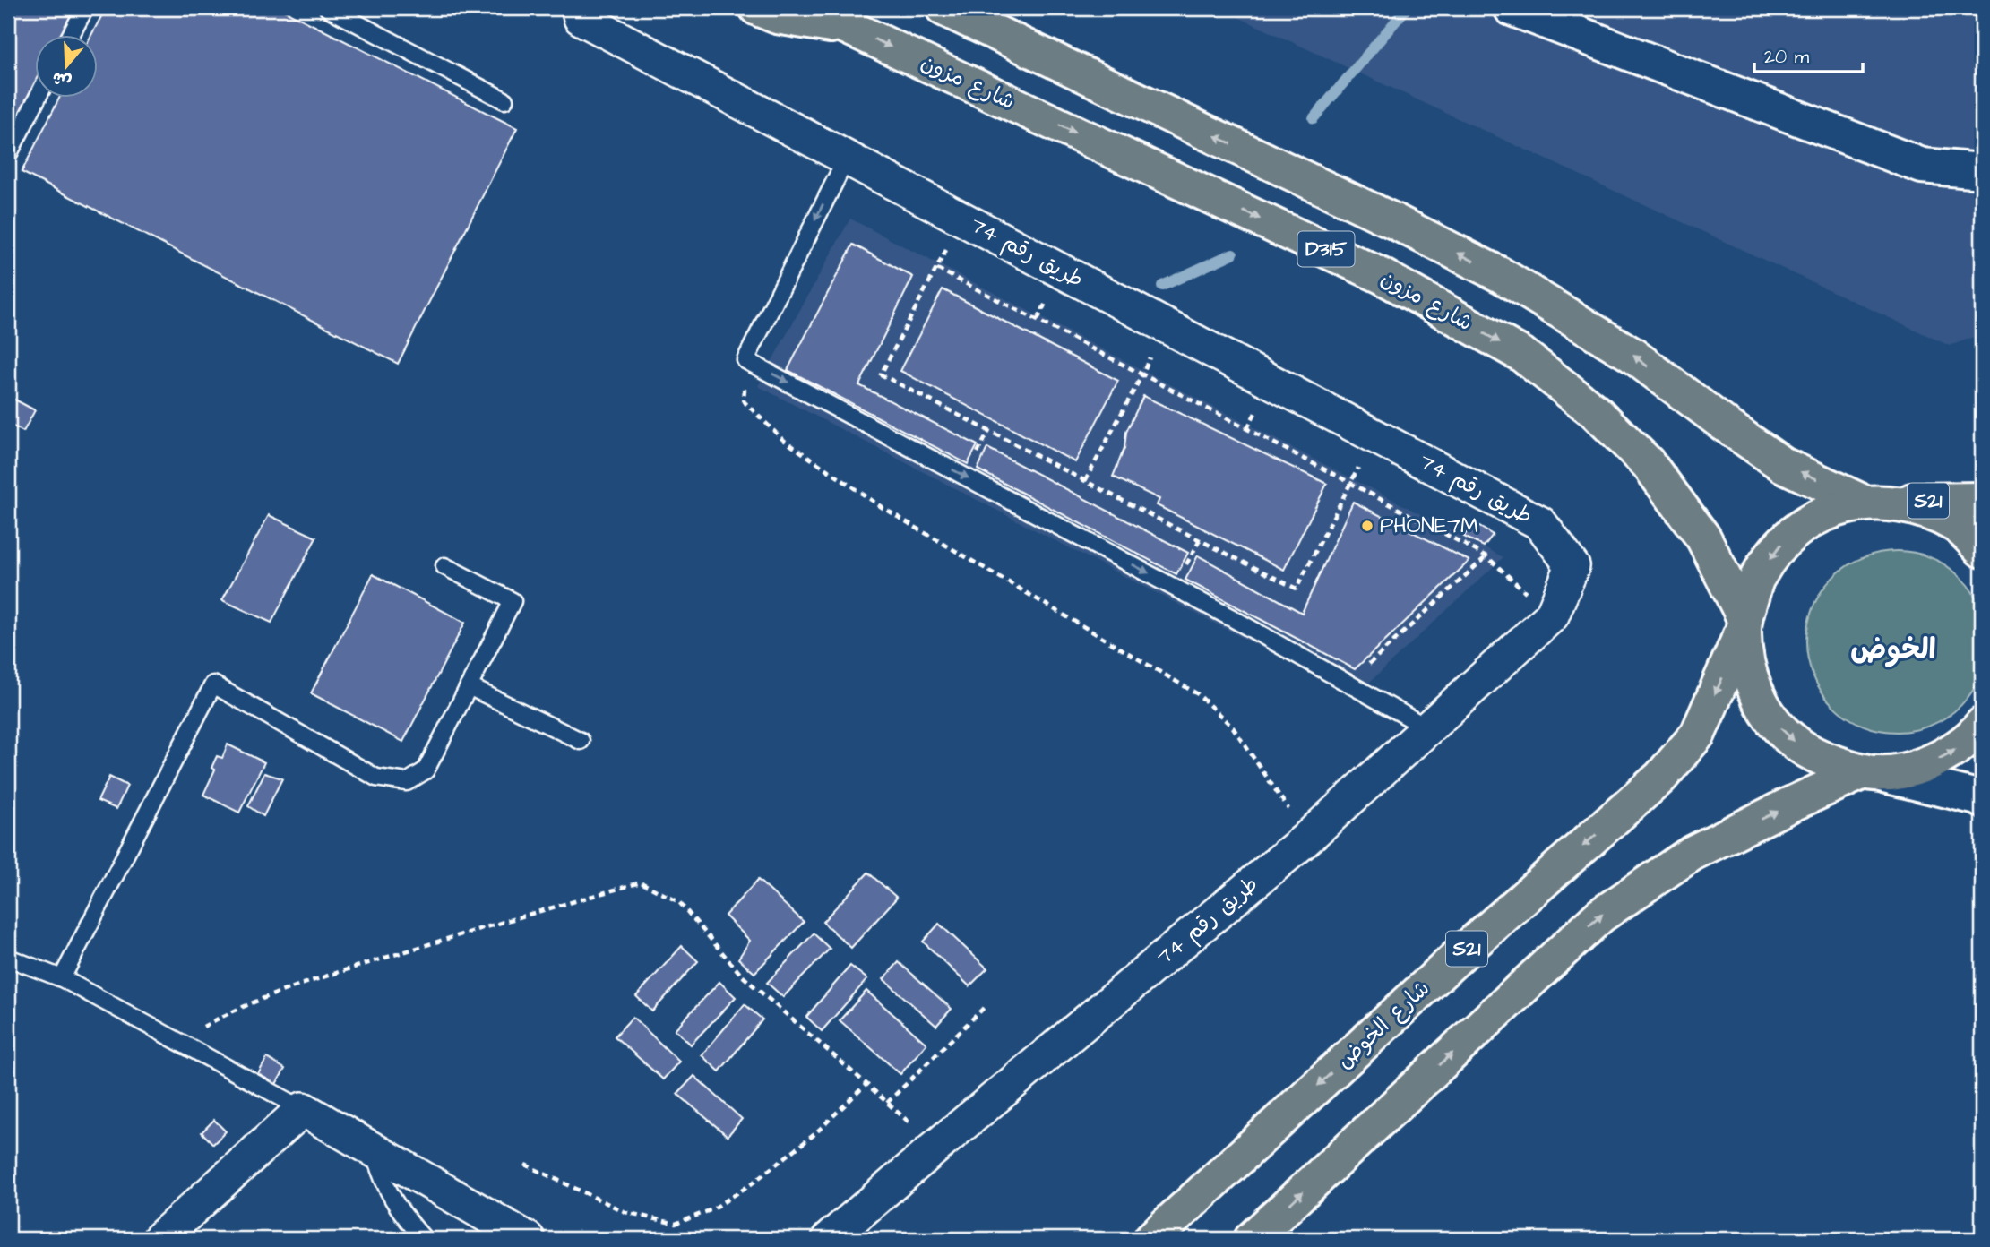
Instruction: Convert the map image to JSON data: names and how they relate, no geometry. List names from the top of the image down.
{
  "streets": {
    "main road": [
      "شارع مزون",
      "D315",
      "S21",
      "شارع الخوض"
    ],
    "street": ["طريق رقم 74"]
  },
  "crossings": [
    ["شارع مزون", "S21"],
    ["شارع مزون", "شارع الخوض"],
    ["D315", "S21"],
    ["S21", "شارع الخوض"]
  ],
  "districts": ["الخوض"],
  "places": ["PHONE7M"],
  "scale_bar": "20 m",
  "north": "bottom"
}
